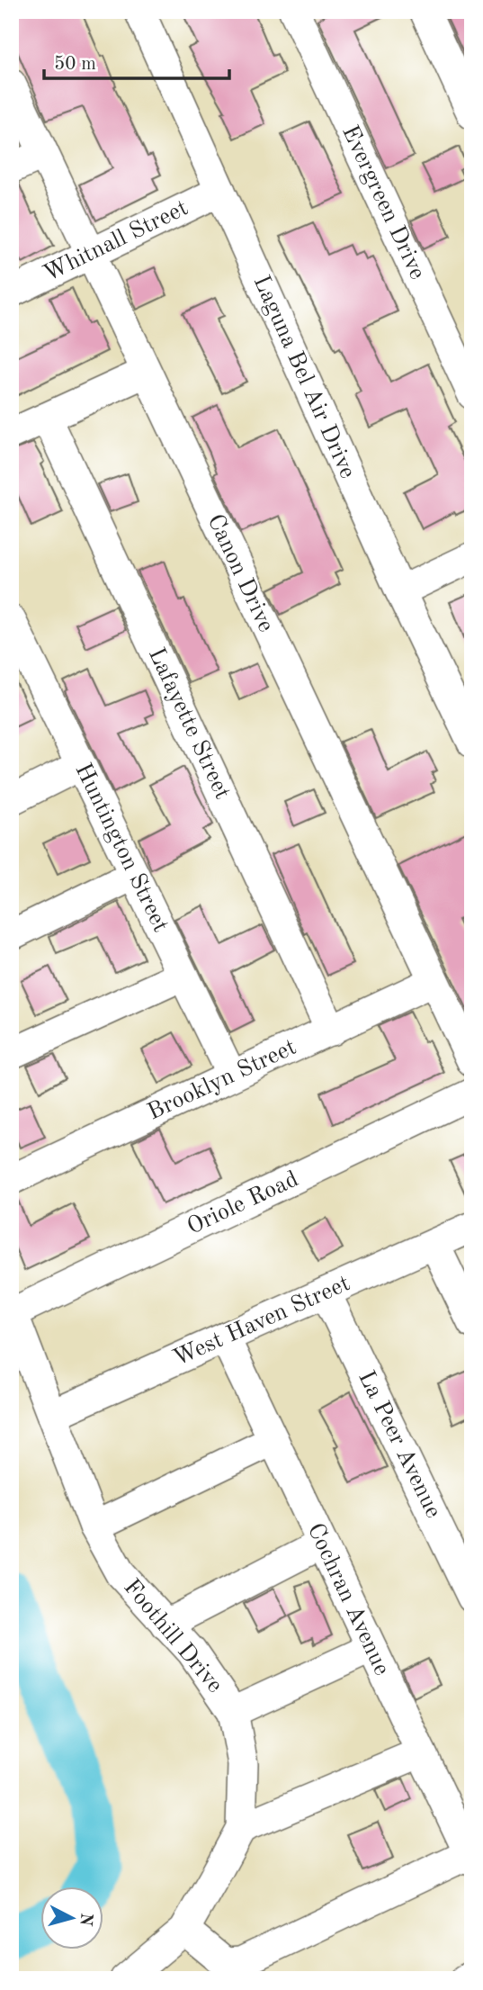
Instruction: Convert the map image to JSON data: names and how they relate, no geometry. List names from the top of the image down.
{
  "streets": {
    "street": [
      "Evergreen Drive",
      "Whitnall Street",
      "Laguna Bel Air Drive",
      "Canon Drive",
      "Lafayette Street",
      "Huntington Street",
      "Brooklyn Street",
      "Oriole Road",
      "West Haven Street",
      "La Peer Avenue",
      "Cochran Avenue",
      "Foothill Drive"
    ]
  },
  "crossings": [
    ["Whitnall Street", "Laguna Bel Air Drive"],
    ["Whitnall Street", "Canon Drive"],
    ["Canon Drive", "Brooklyn Street"],
    ["Lafayette Street", "Brooklyn Street"],
    ["Huntington Street", "Brooklyn Street"],
    ["Oriole Road", "Foothill Drive"],
    ["West Haven Street", "La Peer Avenue"],
    ["West Haven Street", "Cochran Avenue"],
    ["West Haven Street", "Foothill Drive"]
  ],
  "scale_bar": "50 m",
  "north": "right"
}
